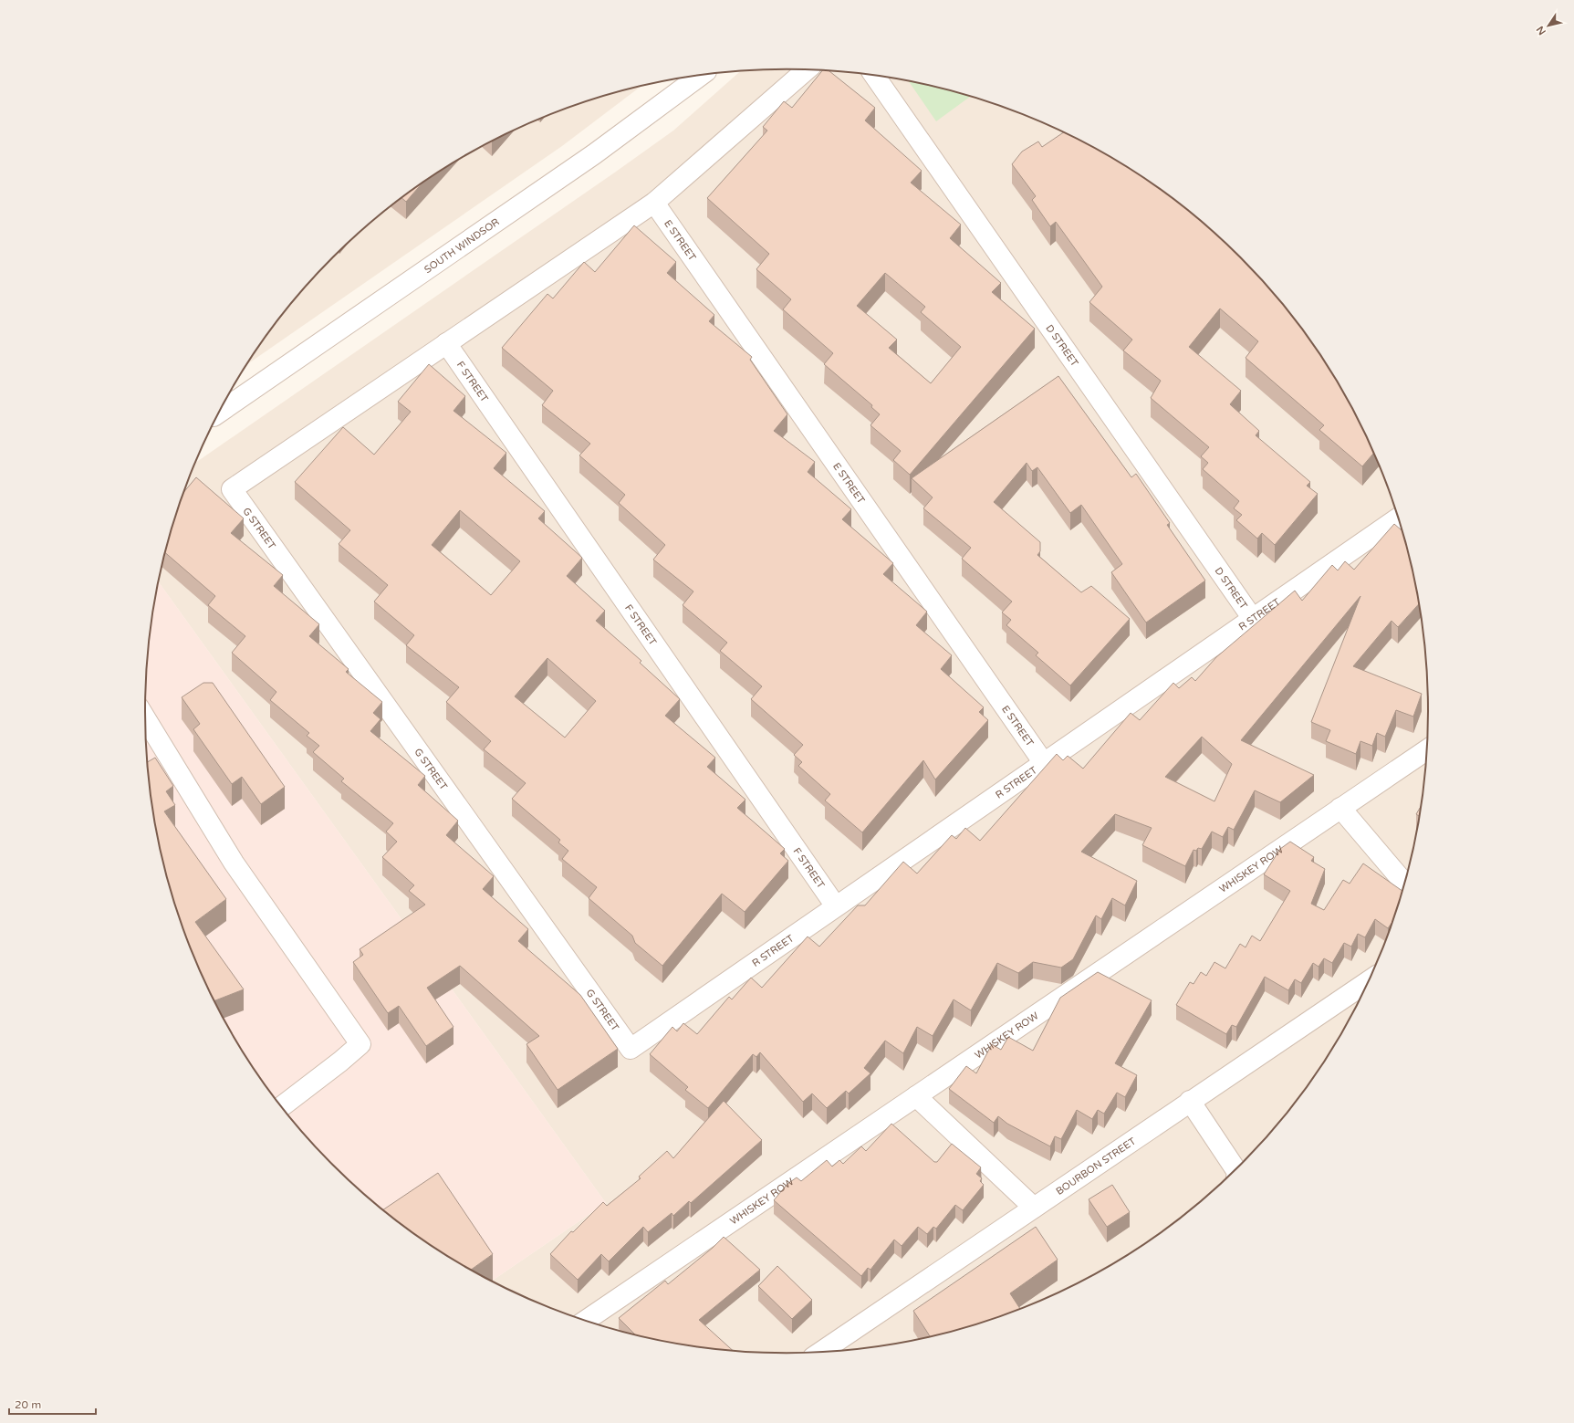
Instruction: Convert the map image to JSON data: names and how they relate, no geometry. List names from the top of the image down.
{
  "streets": {
    "street": [
      "E STREET",
      "SOUTH WINDSOR",
      "D STREET",
      "F STREET",
      "G STREET",
      "R STREET",
      "WHISKEY ROW",
      "BOURBON STREET"
    ]
  },
  "crossings": [
    ["E STREET", "R STREET"],
    ["D STREET", "R STREET"],
    ["F STREET", "G STREET"],
    ["F STREET", "R STREET"],
    ["G STREET", "R STREET"]
  ],
  "scale_bar": "20 m",
  "north": "bottom left"
}
